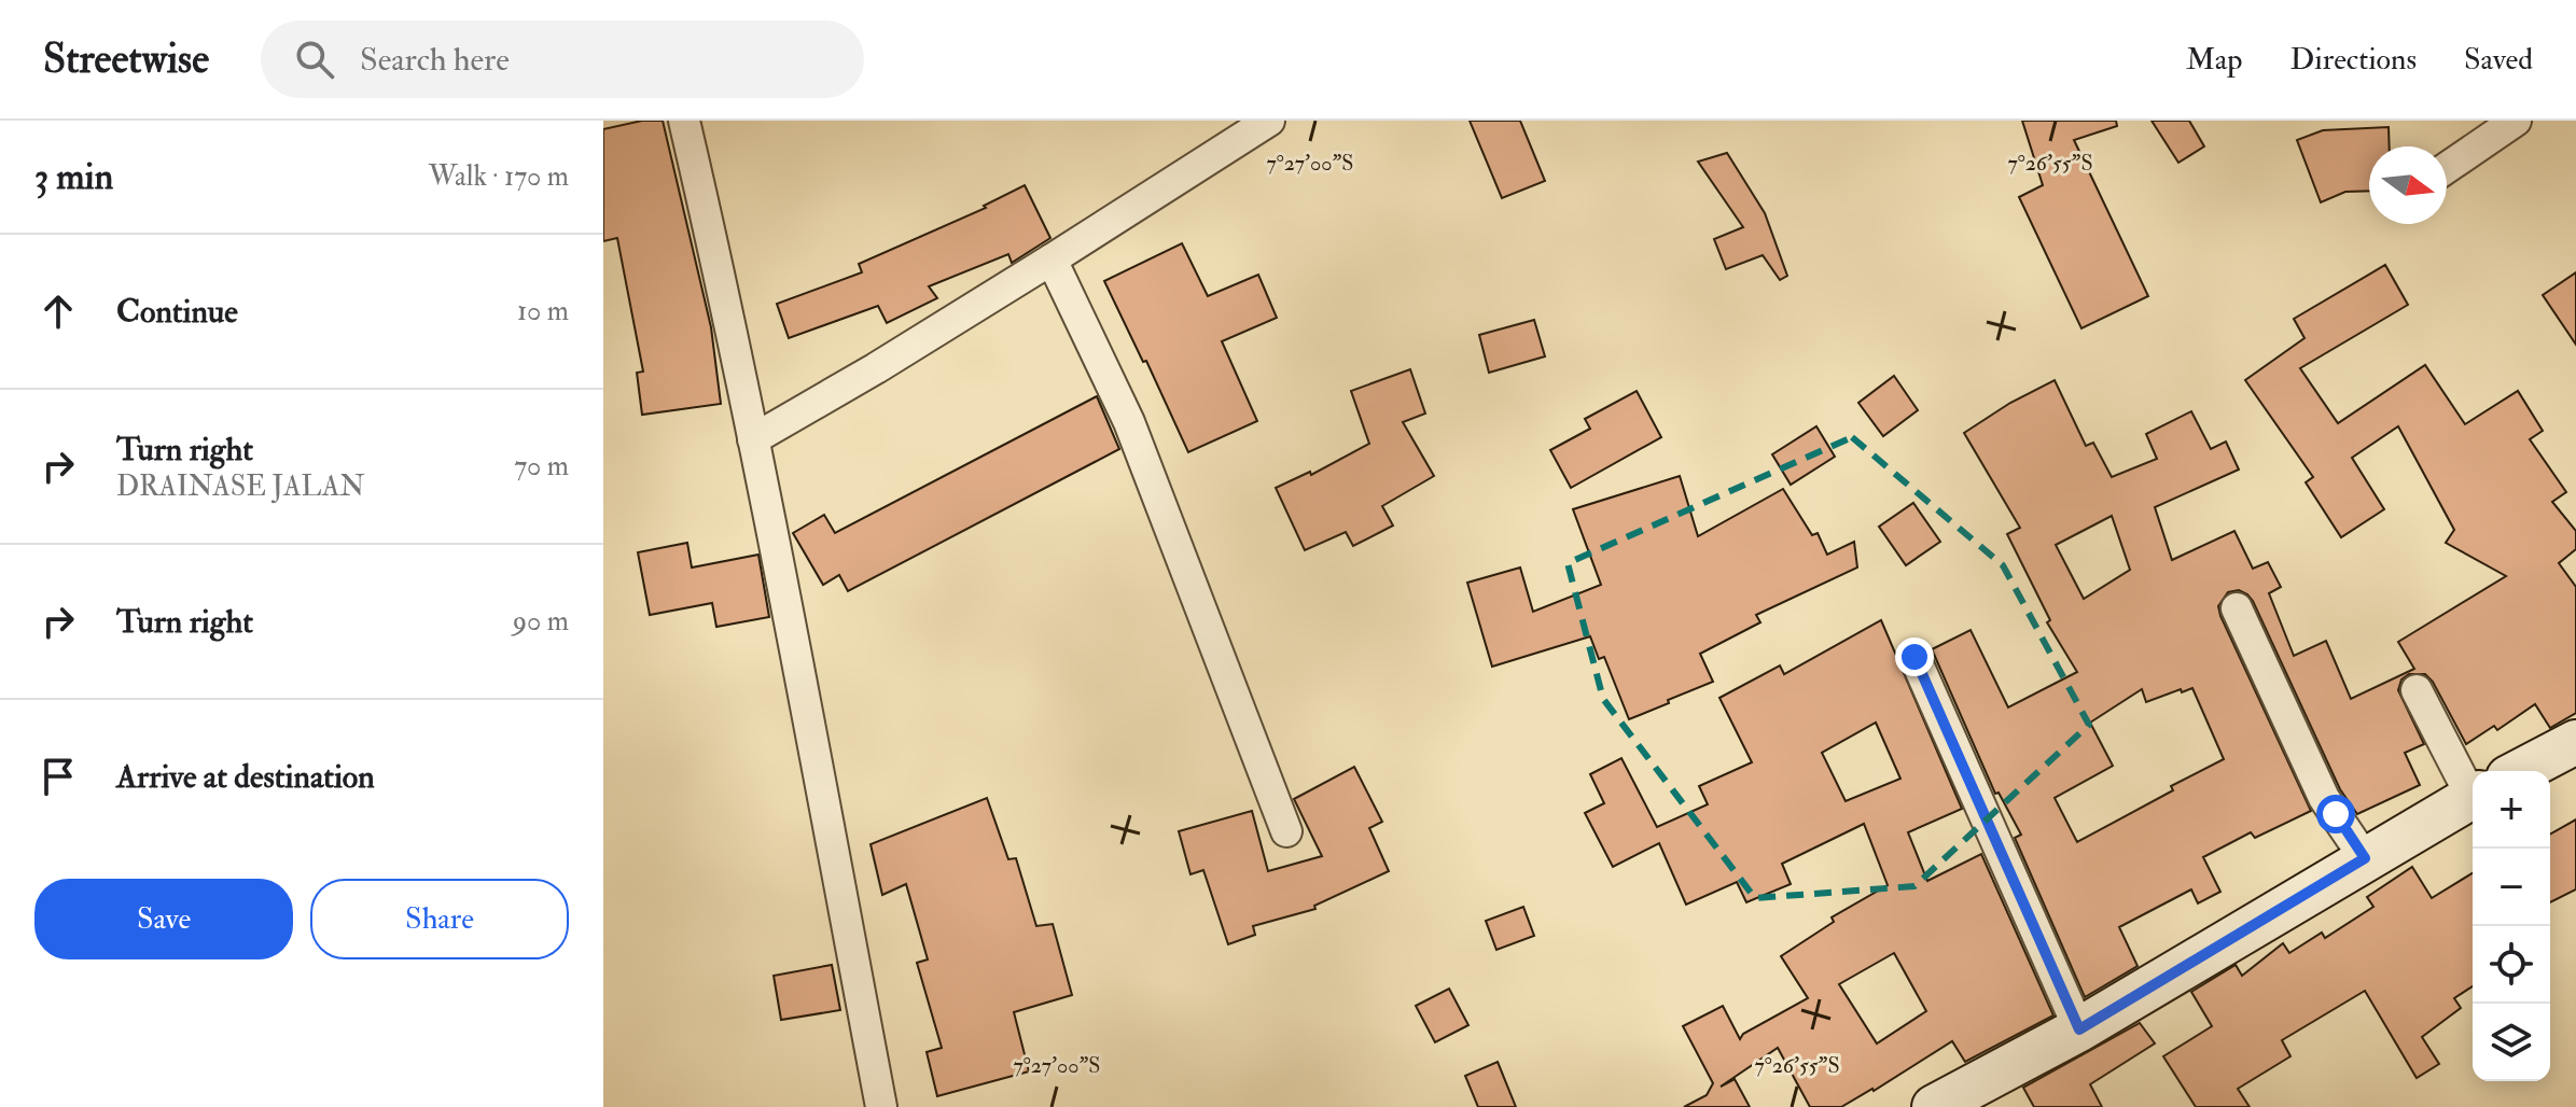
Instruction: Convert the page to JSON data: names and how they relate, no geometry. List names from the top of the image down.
{
  "north": "right",
  "page": {
    "header": "Streetwise",
    "search": "Search here",
    "nav": ["Map", "Directions", "Saved"],
    "heading": ["3 min", "Walk · 170 m"],
    "list": [
      ["Continue", "10 m"],
      ["Turn right", "DRAINASE JALAN", "70 m"],
      ["Turn right", "90 m"],
      "Arrive at destination"
    ],
    "map_buttons": ["+", "−"],
    "buttons": ["Save", "Share"]
  },
  "coordinates": ["7°27'00\"S", "7°26'55\"S"]
}
